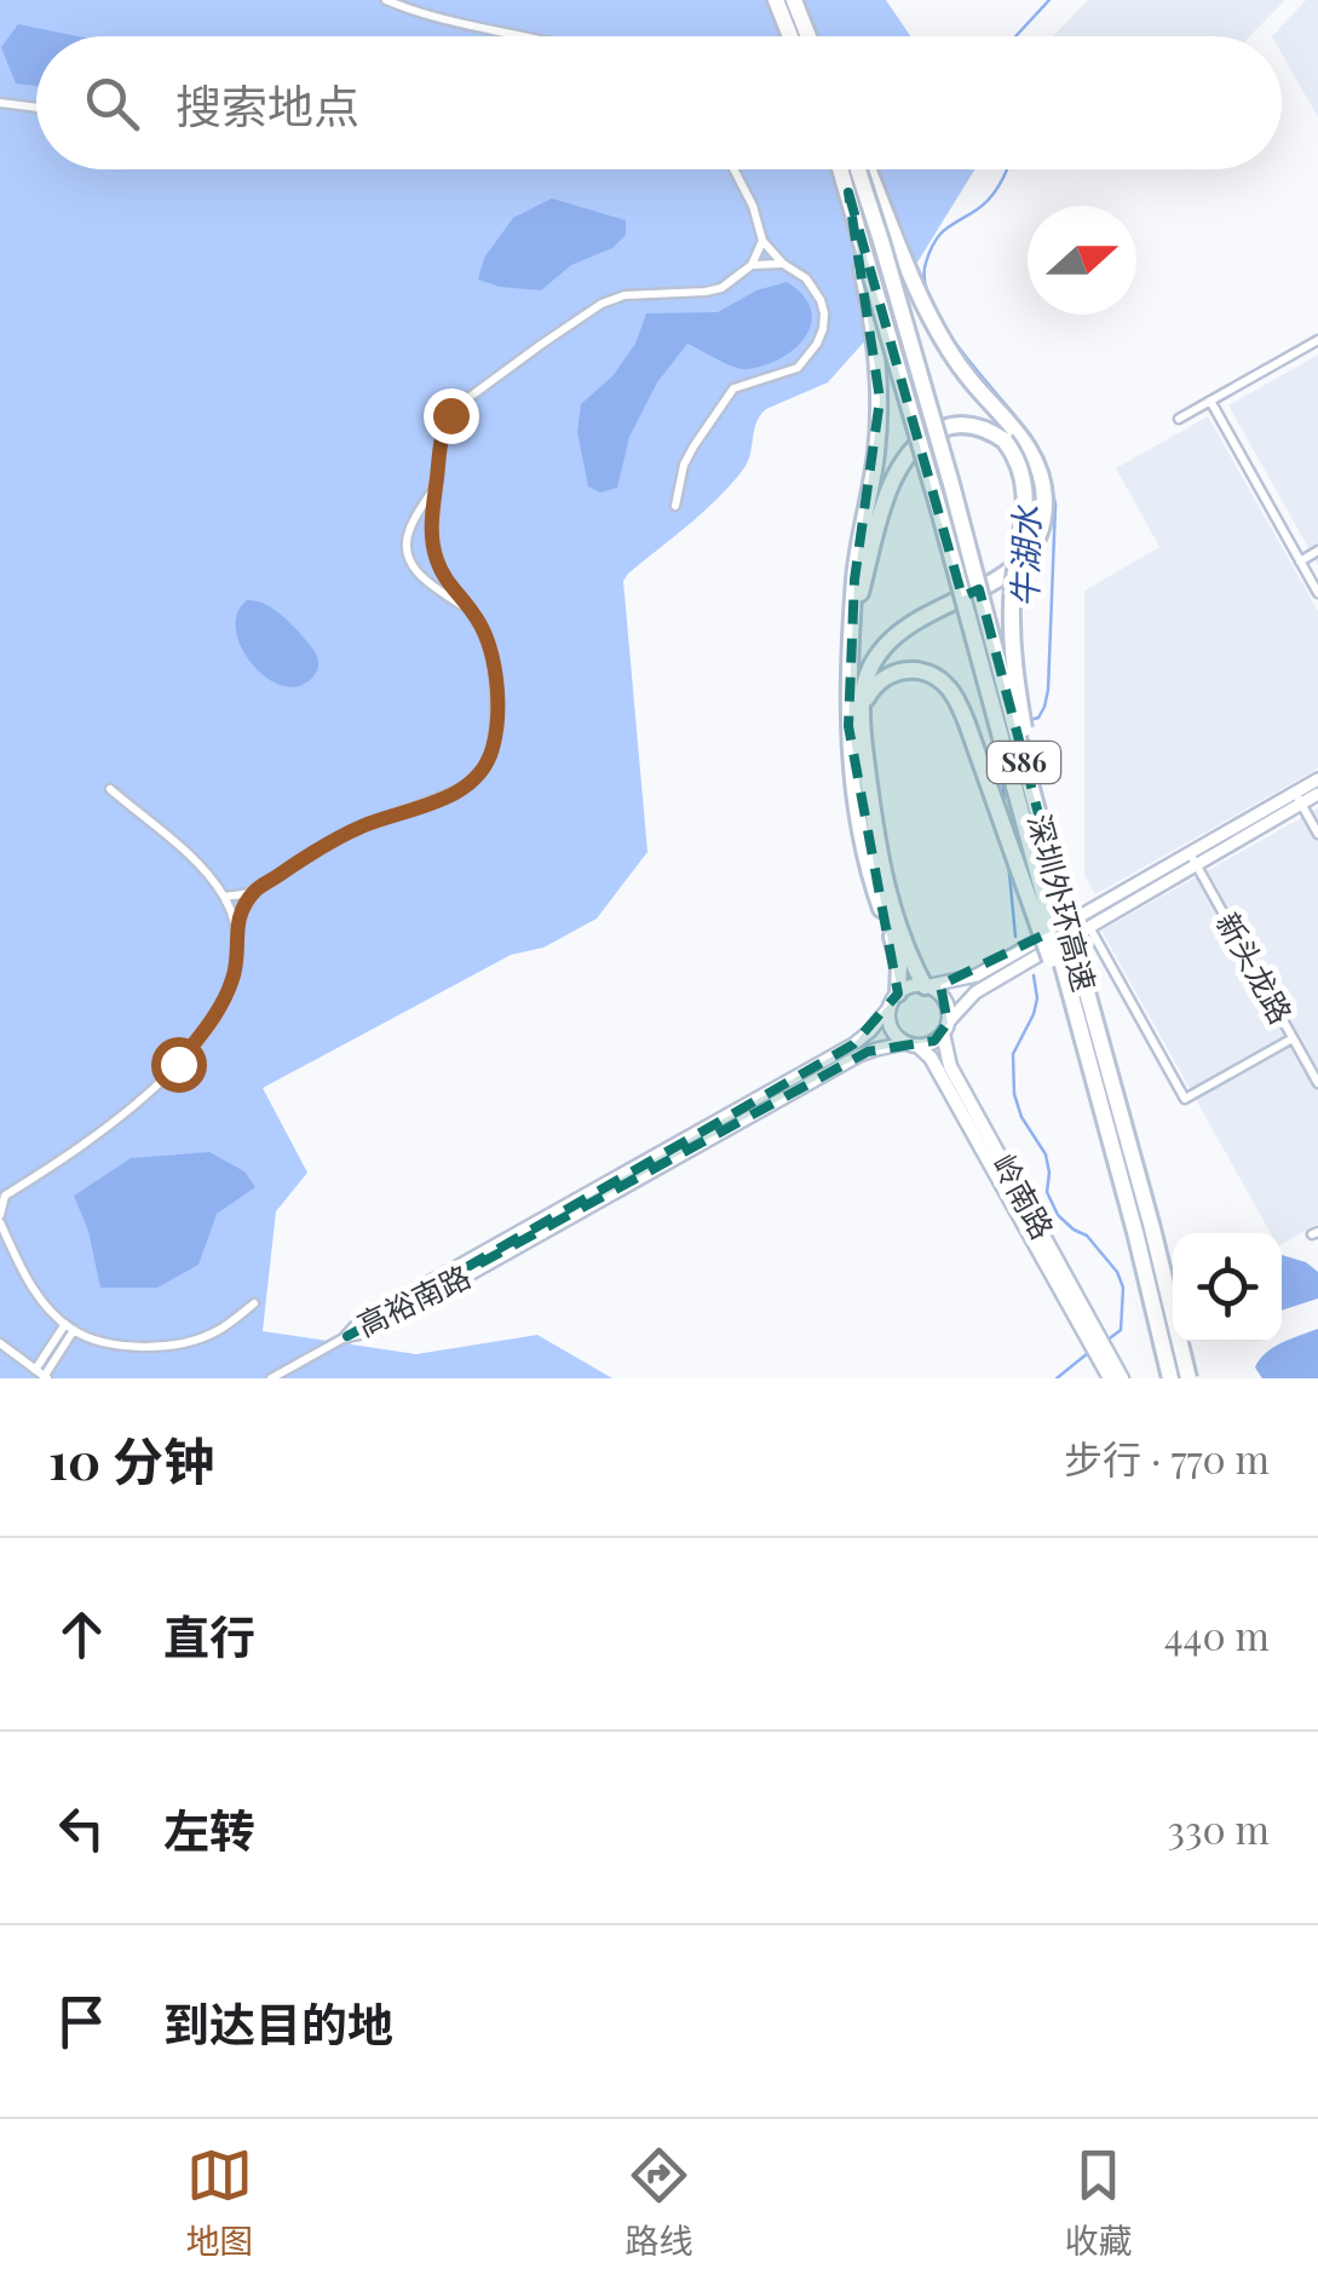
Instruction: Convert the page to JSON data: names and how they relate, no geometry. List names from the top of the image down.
{
  "streets": {
    "highway": ["S86", "深圳外环高速"],
    "main road": ["岭南路"],
    "street": ["新头龙路", "高裕南路"]
  },
  "crossings": [
    ["岭南路", "高裕南路"]
  ],
  "water": ["牛湖水"],
  "north": "right",
  "page": {
    "search": "搜索地点",
    "heading": ["10 分钟", "步行 · 770 m"],
    "list": [
      ["直行", "440 m"],
      ["左转", "330 m"],
      "到达目的地"
    ],
    "nav": ["地图", "路线", "收藏"]
  }
}
